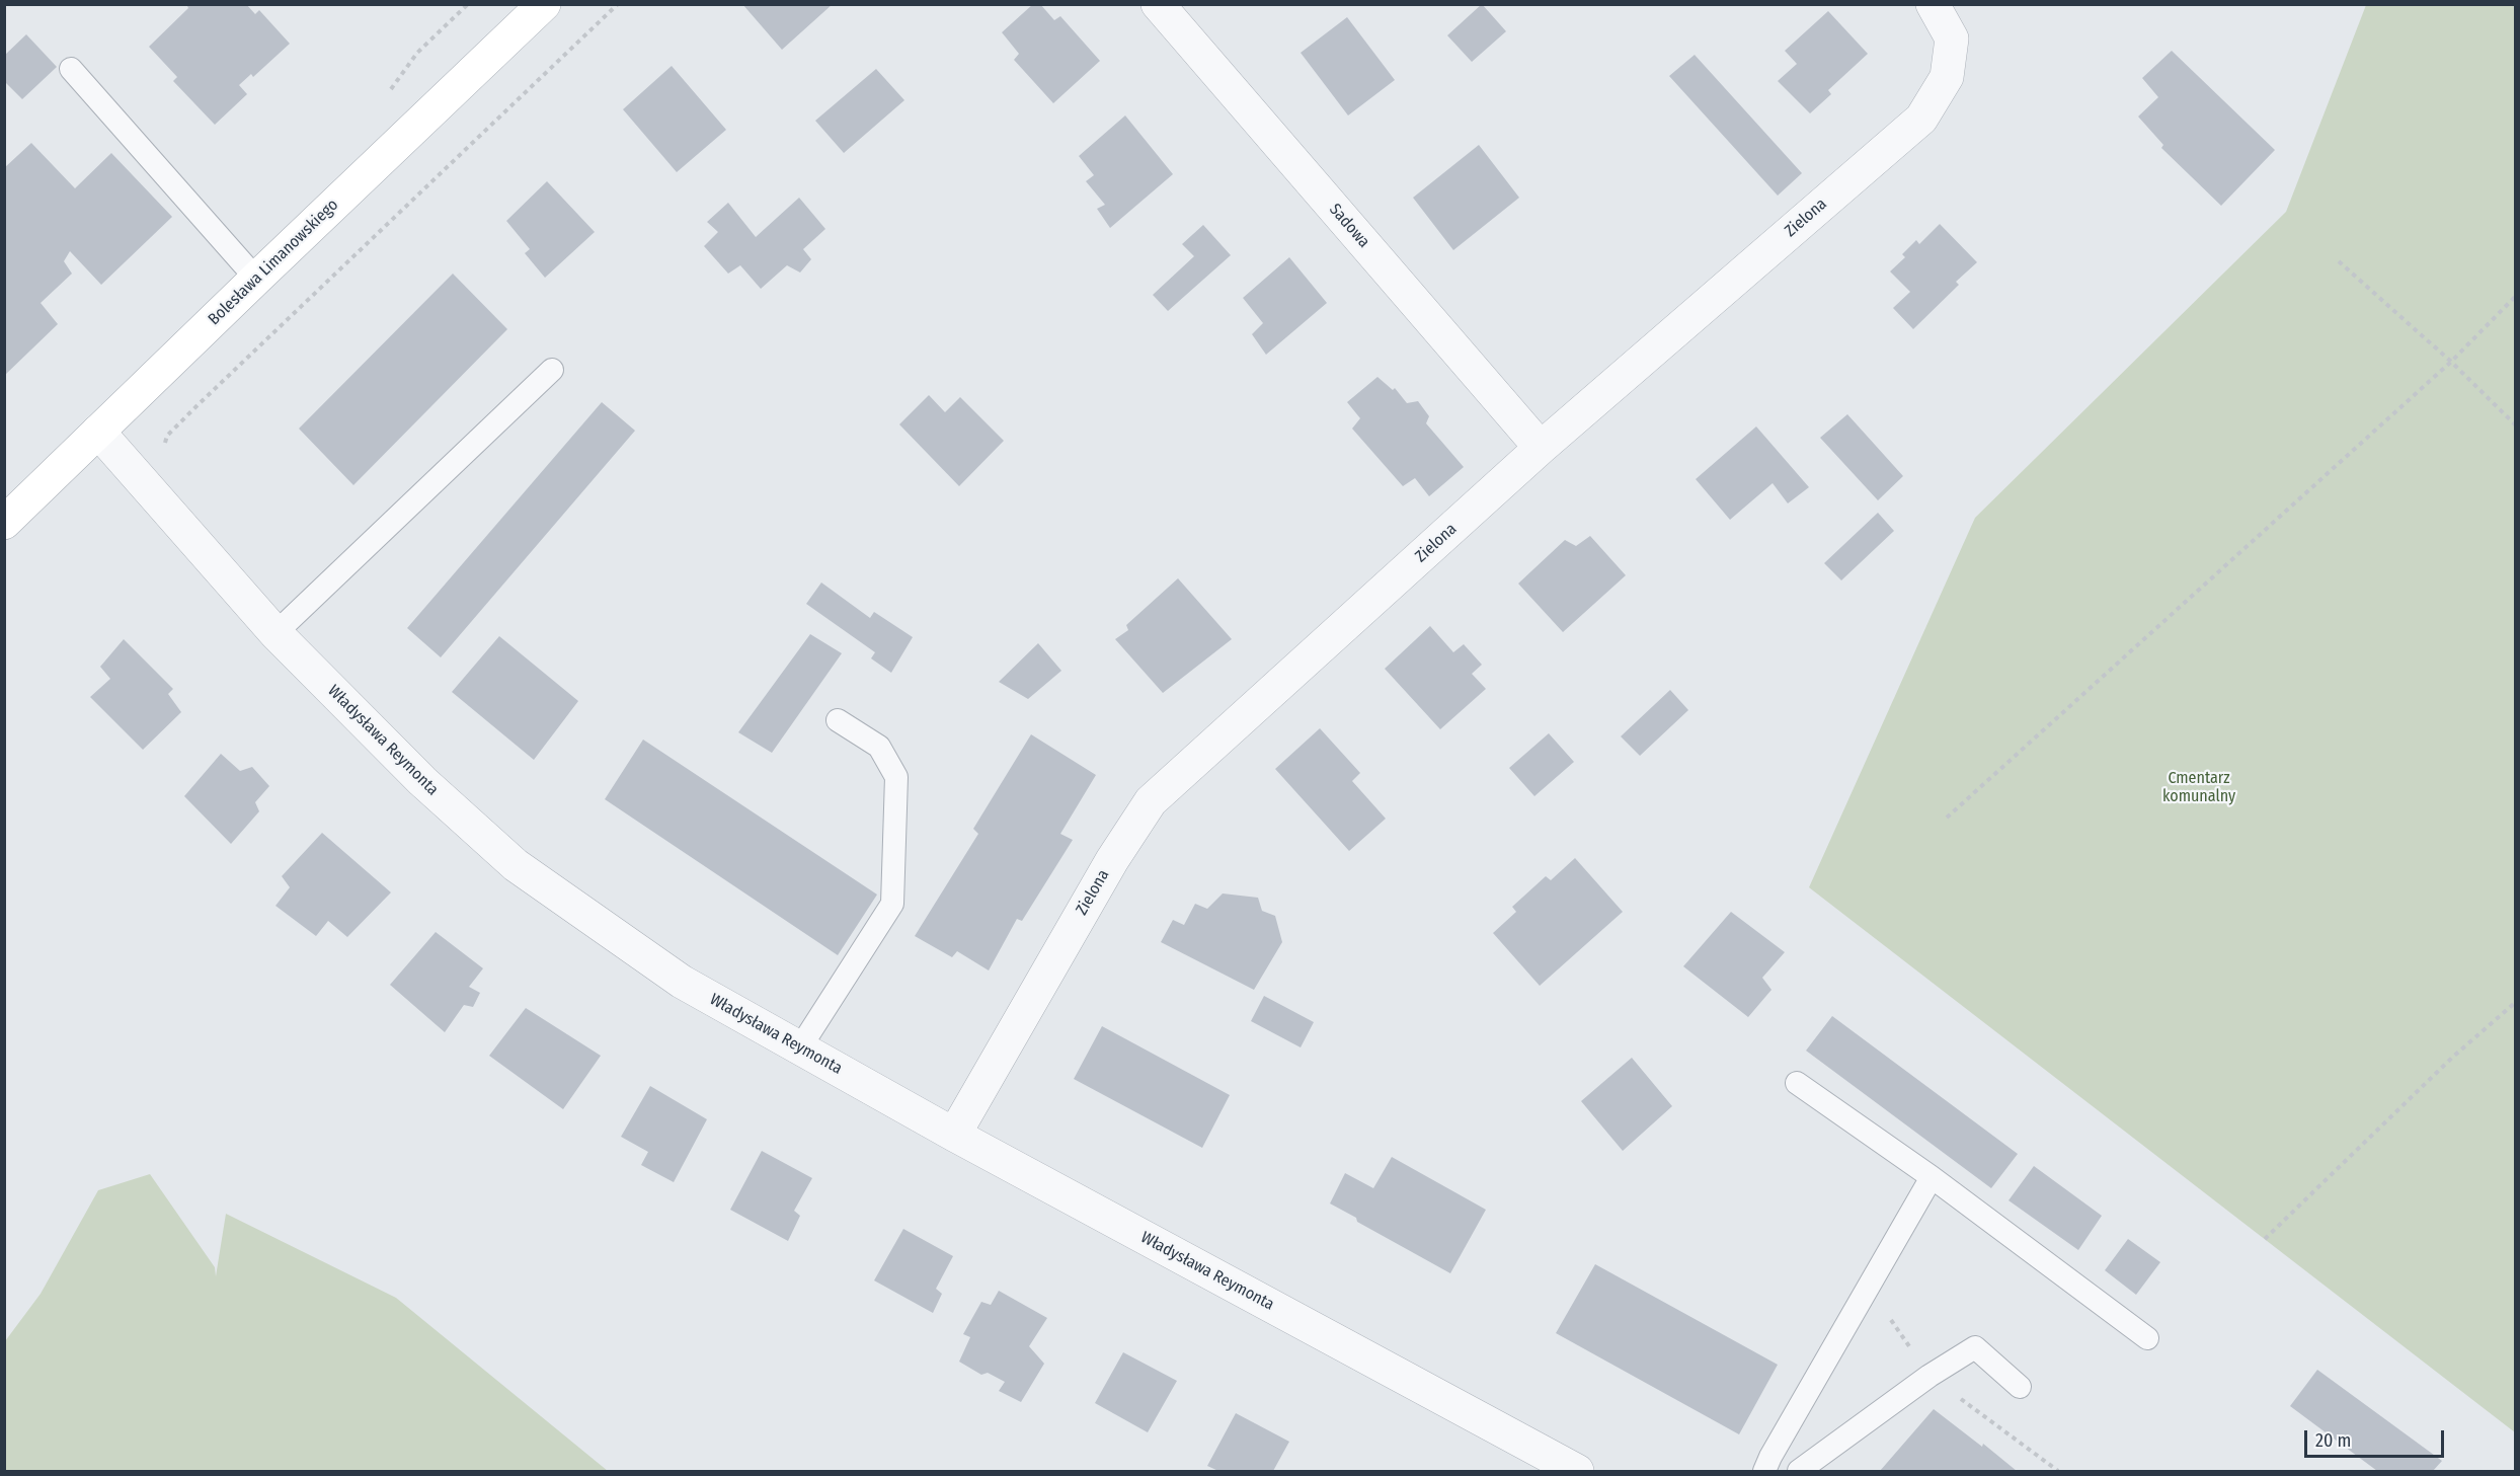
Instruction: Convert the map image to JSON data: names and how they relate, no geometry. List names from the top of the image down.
{
  "streets": {
    "street": [
      "Zielona",
      "Sadowa",
      "Bolesława Limanowskiego",
      "Władysława Reymonta"
    ]
  },
  "crossings": [
    ["Zielona", "Sadowa"],
    ["Zielona", "Władysława Reymonta"],
    ["Bolesława Limanowskiego", "Władysława Reymonta"]
  ],
  "parks": ["Cmentarz komunalny"],
  "scale_bar": "20 m"
}
